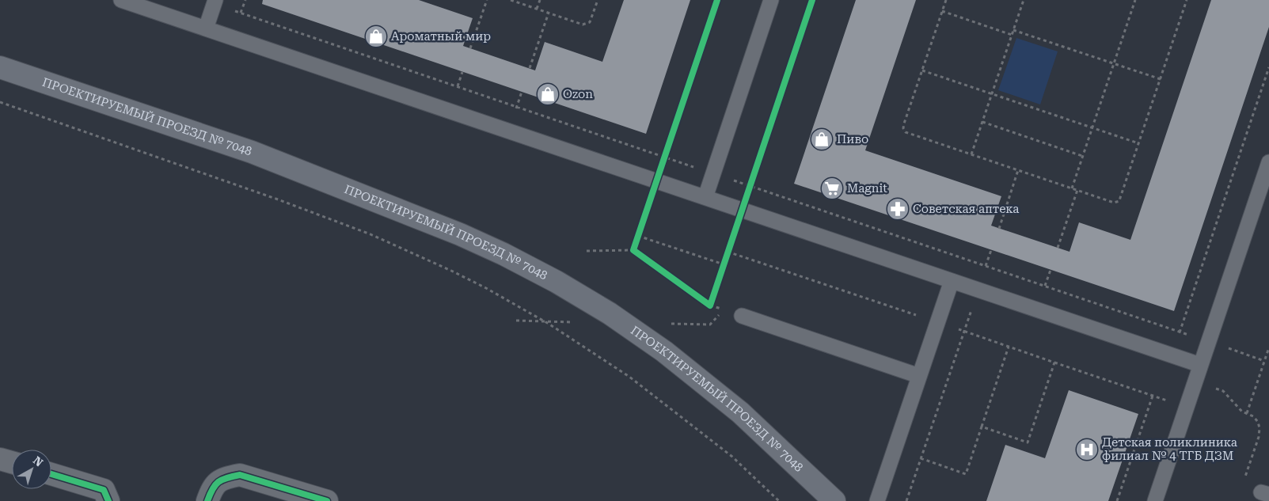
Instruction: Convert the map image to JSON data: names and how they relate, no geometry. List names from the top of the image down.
{
  "streets": {
    "main road": ["ПРОЕКТИРУЕМЫЙ ПРОЕЗД № 7048"]
  },
  "places": {
    "shop": ["Ароматный мир", "Ozon", "Пиво"],
    "supermarket": ["Magnit"],
    "pharmacy": ["Советская аптека"],
    "hospital": ["Детская поликлиника филиал № 4 ТГБ ДЗМ"]
  },
  "north": "top right"
}
